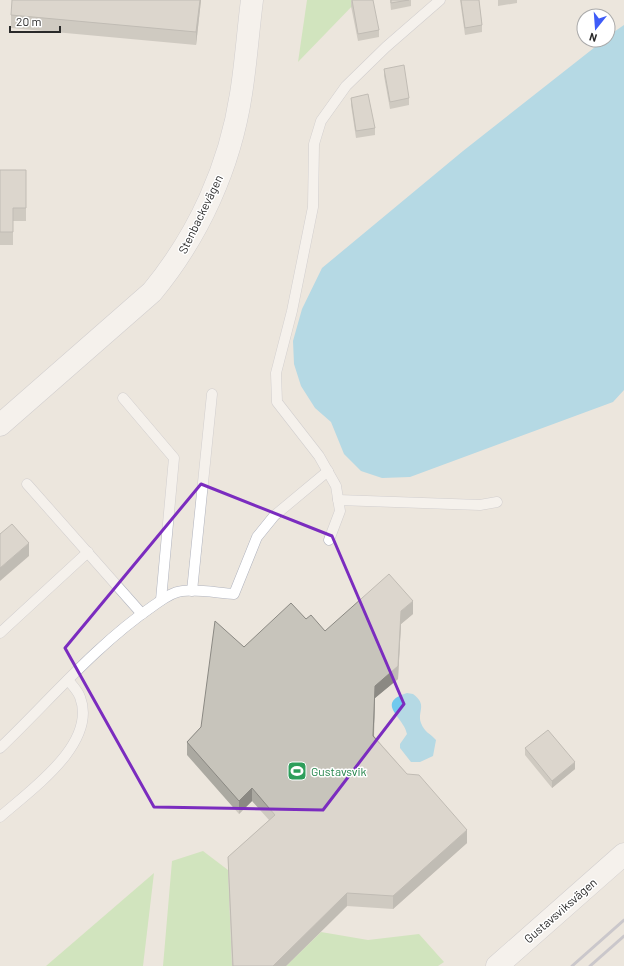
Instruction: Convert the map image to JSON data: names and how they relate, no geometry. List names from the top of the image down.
{
  "streets": {
    "street": ["Stenbackevägen", "Gustavsviksvägen"]
  },
  "places": {
    "sports": ["Gustavsvik"]
  },
  "scale_bar": "20 m",
  "north": "bottom"
}
